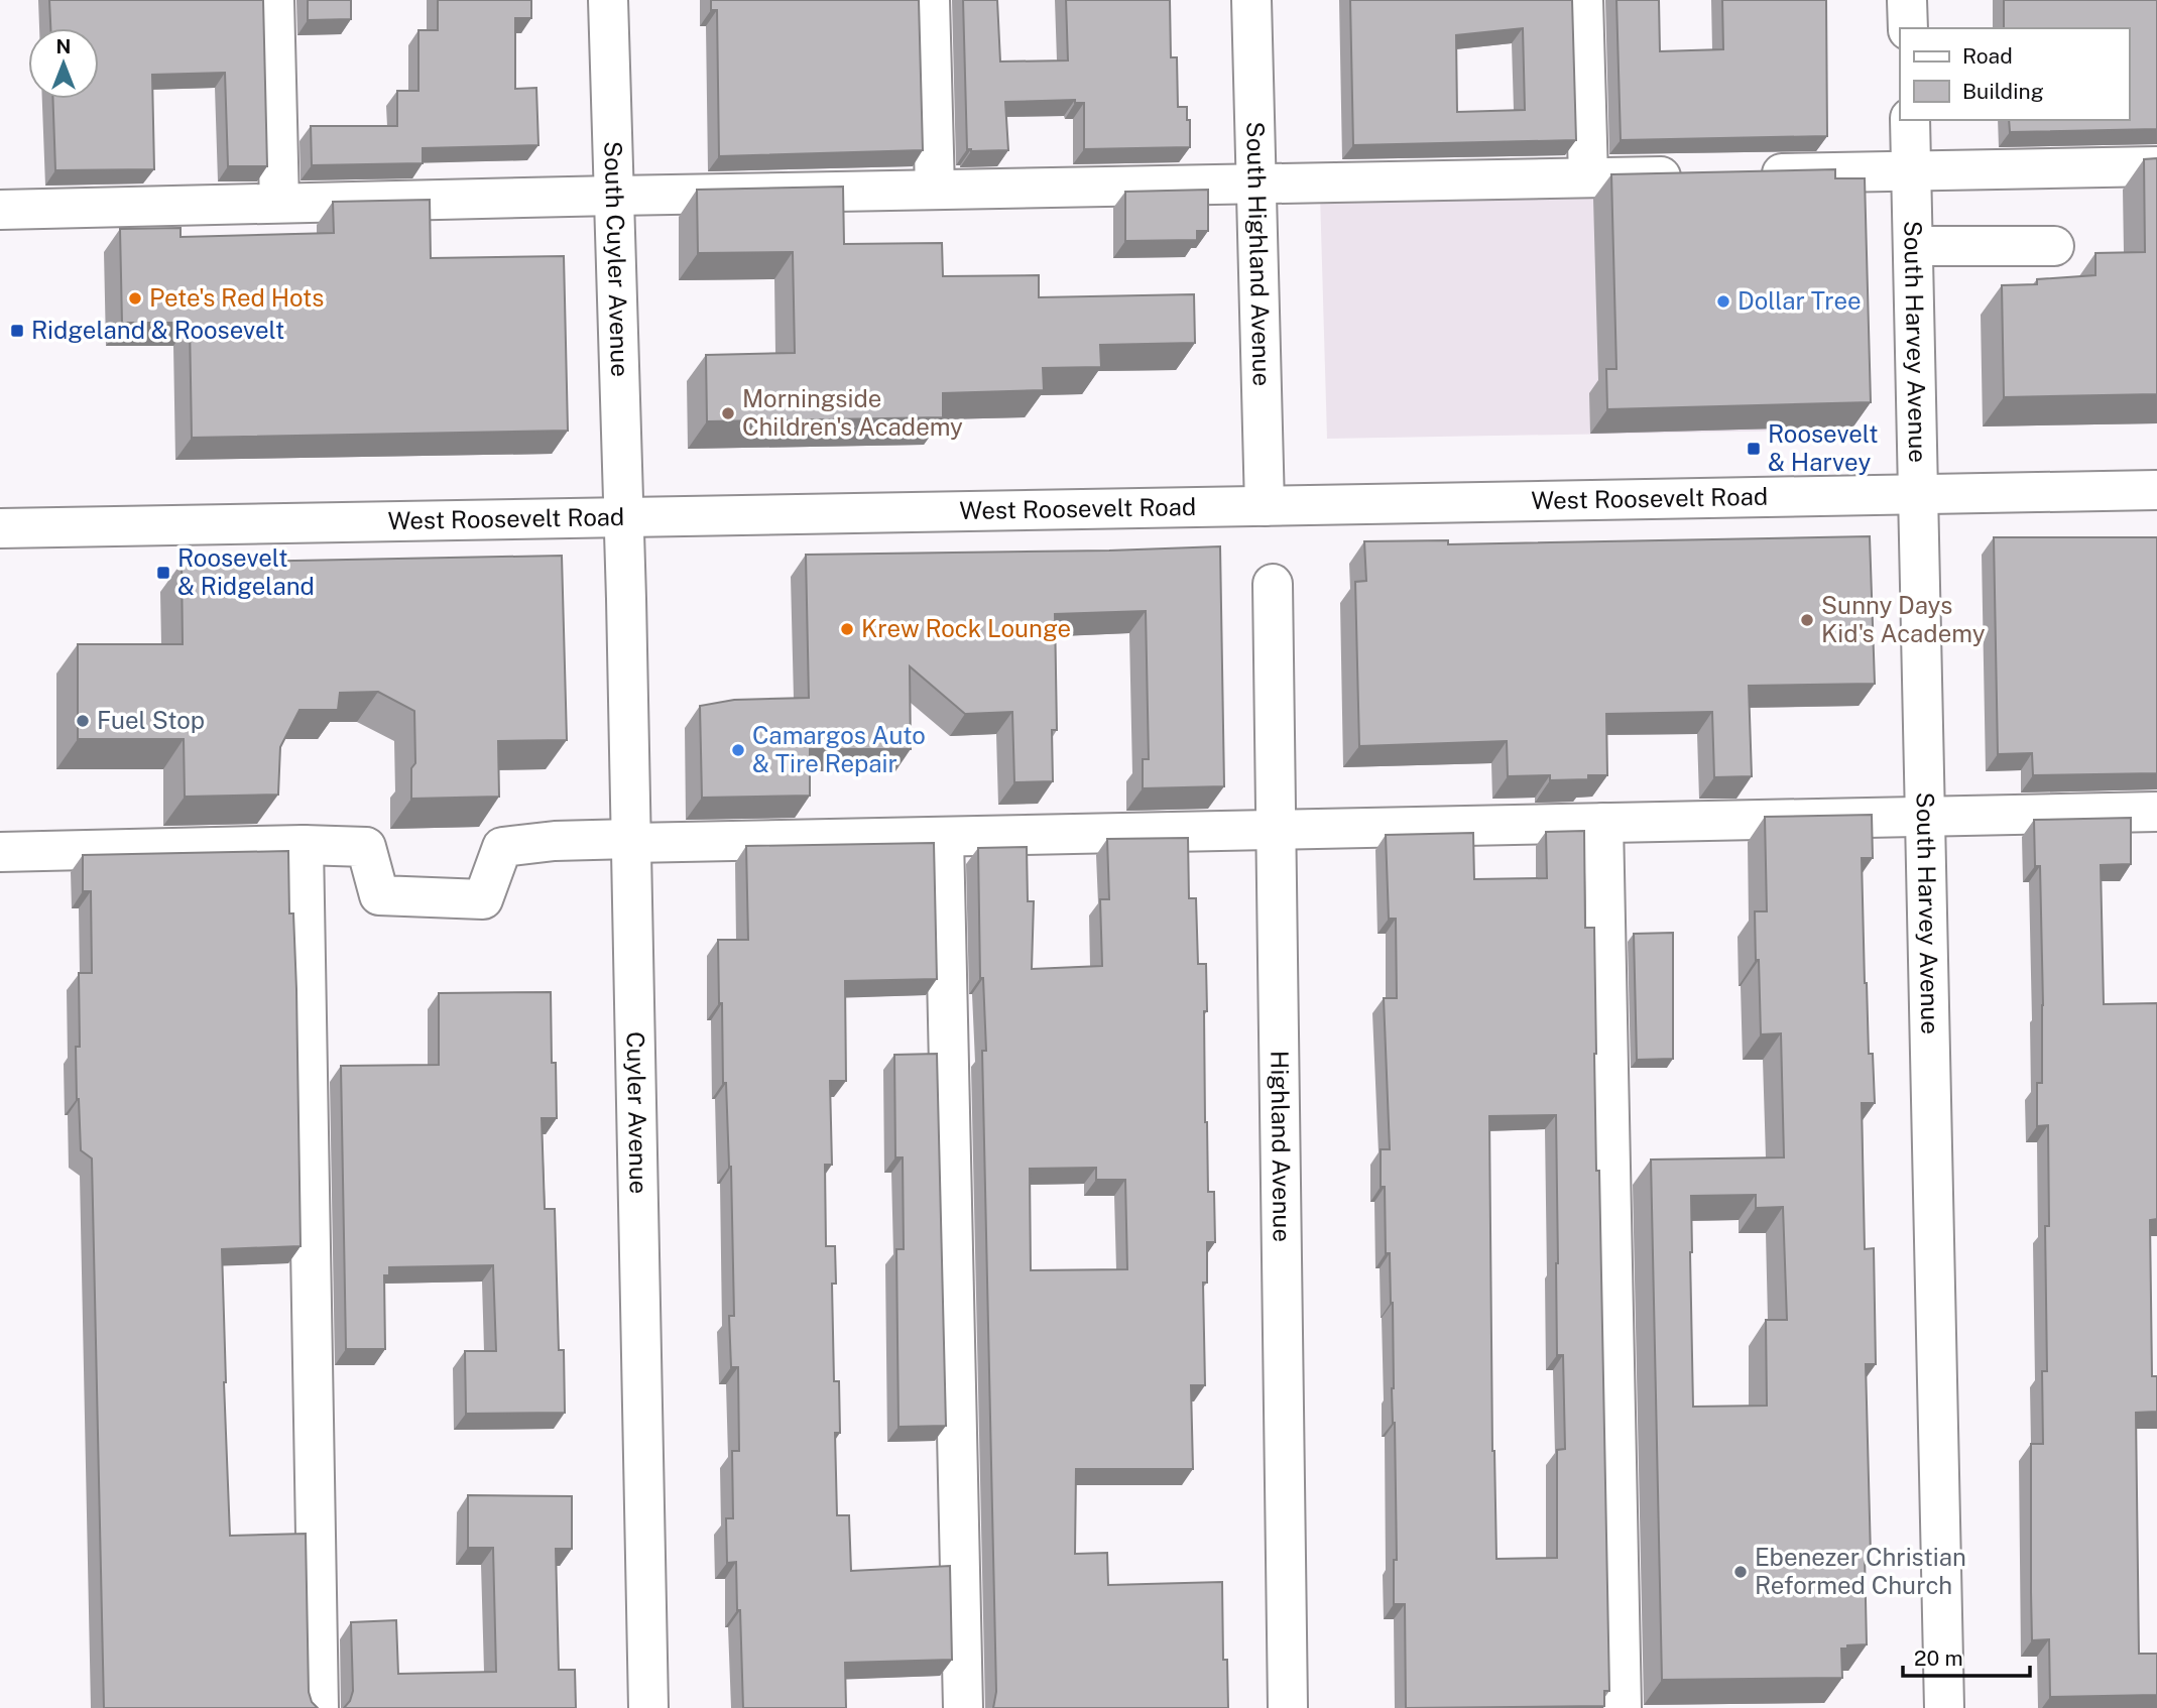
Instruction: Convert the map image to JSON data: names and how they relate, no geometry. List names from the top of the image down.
{
  "streets": {
    "street": [
      "South Highland Avenue",
      "South Cuyler Avenue",
      "South Harvey Avenue",
      "West Roosevelt Road",
      "Cuyler Avenue",
      "Highland Avenue"
    ]
  },
  "crossings": [
    ["South Highland Avenue", "West Roosevelt Road"],
    ["South Cuyler Avenue", "West Roosevelt Road"],
    ["South Cuyler Avenue", "Cuyler Avenue"],
    ["South Harvey Avenue", "West Roosevelt Road"],
    ["West Roosevelt Road", "Cuyler Avenue"]
  ],
  "places": {
    "other": [
      "Pete's Red Hots",
      "Dollar Tree",
      "Morningside Children's Academy",
      "Sunny Days Kid's Academy",
      "Krew Rock Lounge",
      "Fuel Stop",
      "Camargos Auto & Tire Repair",
      "Ebenezer Christian Reformed Church"
    ],
    "transit": ["Ridgeland & Roosevelt", "Roosevelt & Harvey", "Roosevelt & Ridgeland"]
  },
  "legend": ["Road", "Building"],
  "scale_bar": "20 m",
  "north": "top"
}
